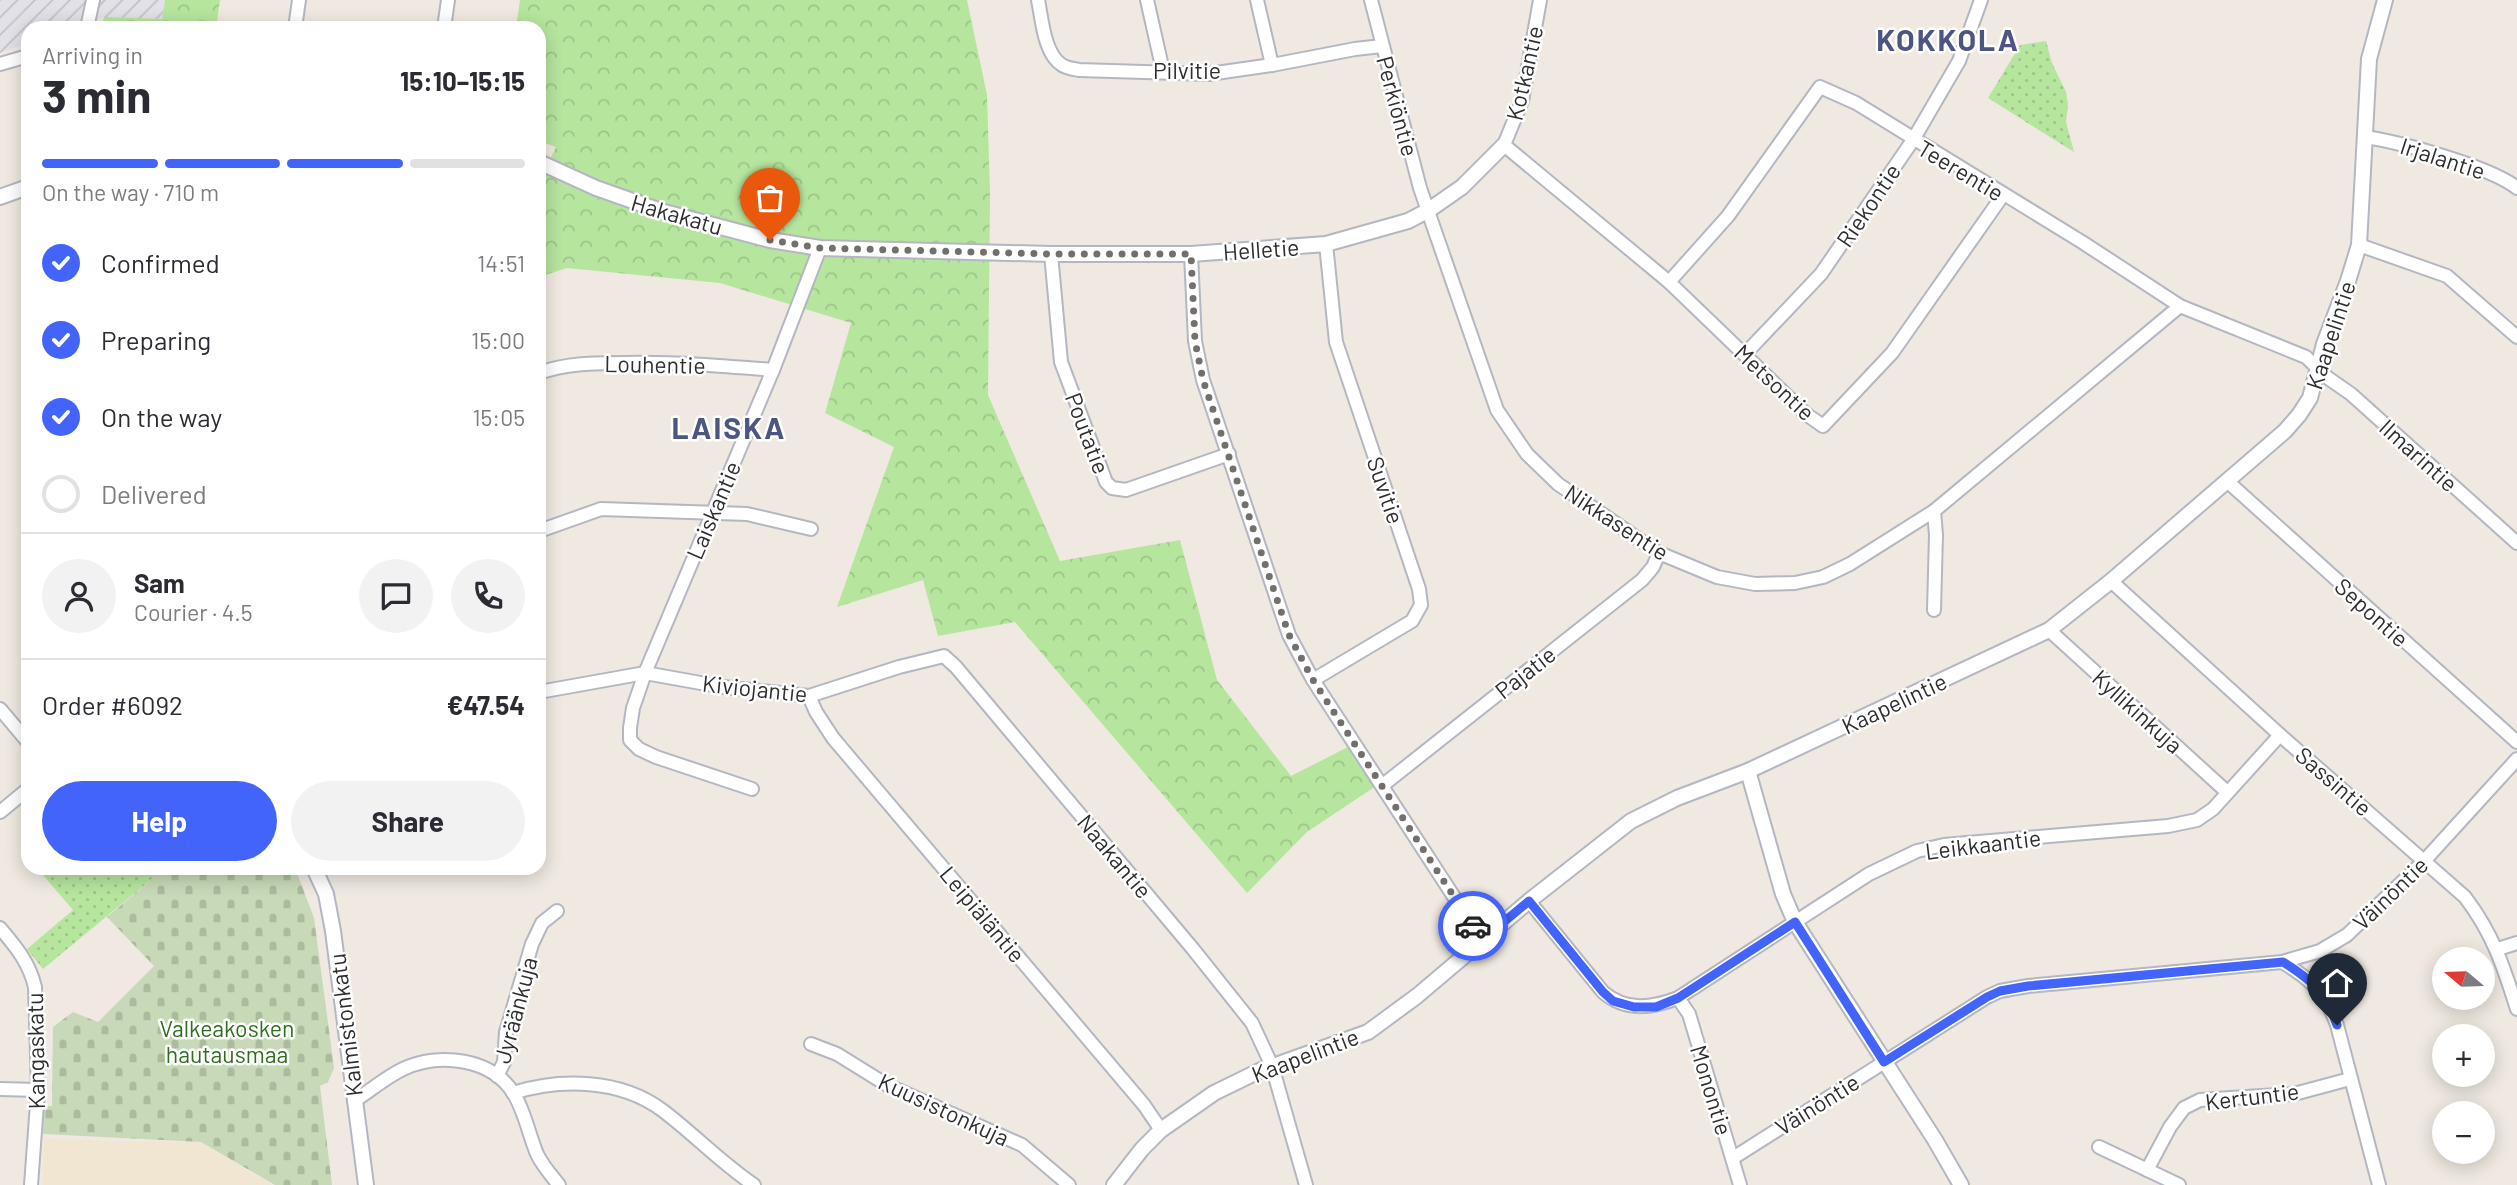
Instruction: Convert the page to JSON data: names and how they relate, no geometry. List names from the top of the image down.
{
  "streets": {
    "street": [
      "Pilvitie",
      "Kotkantie",
      "Perkiöntie",
      "Irjalantie",
      "Teerentie",
      "Riekontie",
      "Hakakatu",
      "Helletie",
      "Kaapelintie",
      "Louhentie",
      "Metsontie",
      "Poutatie",
      "Ilmarintie",
      "Suvitie",
      "Laiskantie",
      "Nikkasentie",
      "Sepontie",
      "Pajatie",
      "Kiviojantie",
      "Kyllikinkuja",
      "Sassintie",
      "Leikkaantie",
      "Naakantie",
      "Väinöntie",
      "Leipiäläntie",
      "Jyräänkuja",
      "Kalmistonkatu",
      "Kangaskatu",
      "Monontie",
      "Kertuntie",
      "Kuusistonkuja"
    ]
  },
  "crossings": [
    ["Pilvitie", "Perkiöntie"],
    ["Kotkantie", "Helletie"],
    ["Kotkantie", "Metsontie"],
    ["Perkiöntie", "Helletie"],
    ["Perkiöntie", "Nikkasentie"],
    ["Irjalantie", "Kaapelintie"],
    ["Teerentie", "Riekontie"],
    ["Teerentie", "Kaapelintie"],
    ["Teerentie", "Metsontie"],
    ["Teerentie", "Ilmarintie"],
    ["Teerentie", "Nikkasentie"],
    ["Riekontie", "Metsontie"],
    ["Hakakatu", "Helletie"],
    ["Hakakatu", "Laiskantie"],
    ["Helletie", "Metsontie"],
    ["Helletie", "Poutatie"],
    ["Helletie", "Suvitie"],
    ["Helletie", "Laiskantie"],
    ["Helletie", "Nikkasentie"],
    ["Kaapelintie", "Ilmarintie"],
    ["Kaapelintie", "Sepontie"],
    ["Kaapelintie", "Kyllikinkuja"],
    ["Kaapelintie", "Sassintie"],
    ["Kaapelintie", "Leikkaantie"],
    ["Kaapelintie", "Naakantie"],
    ["Kaapelintie", "Leipiäläntie"],
    ["Louhentie", "Laiskantie"],
    ["Laiskantie", "Kiviojantie"],
    ["Nikkasentie", "Pajatie"],
    ["Kiviojantie", "Naakantie"],
    ["Kiviojantie", "Leipiäläntie"],
    ["Kyllikinkuja", "Leikkaantie"],
    ["Sassintie", "Leikkaantie"],
    ["Sassintie", "Väinöntie"],
    ["Leikkaantie", "Monontie"],
    ["Väinöntie", "Monontie"]
  ],
  "districts": ["KOKKOLA", "LAISKA"],
  "parks": ["Valkeakosken hautausmaa"],
  "north": "left",
  "page": {
    "heading": ["3 min", "Arriving in", "15:10–15:15"],
    "panel": [
      "Sam",
      "Courier · 4.5",
      "Order #6092",
      "€47.54"
    ],
    "bar": "On the way · 710 m",
    "list": [
      ["Confirmed", "14:51"],
      ["Preparing", "15:00"],
      ["On the way", "15:05"],
      "Delivered"
    ],
    "buttons": ["Help", "Share"],
    "map_buttons": ["+", "−"]
  }
}
